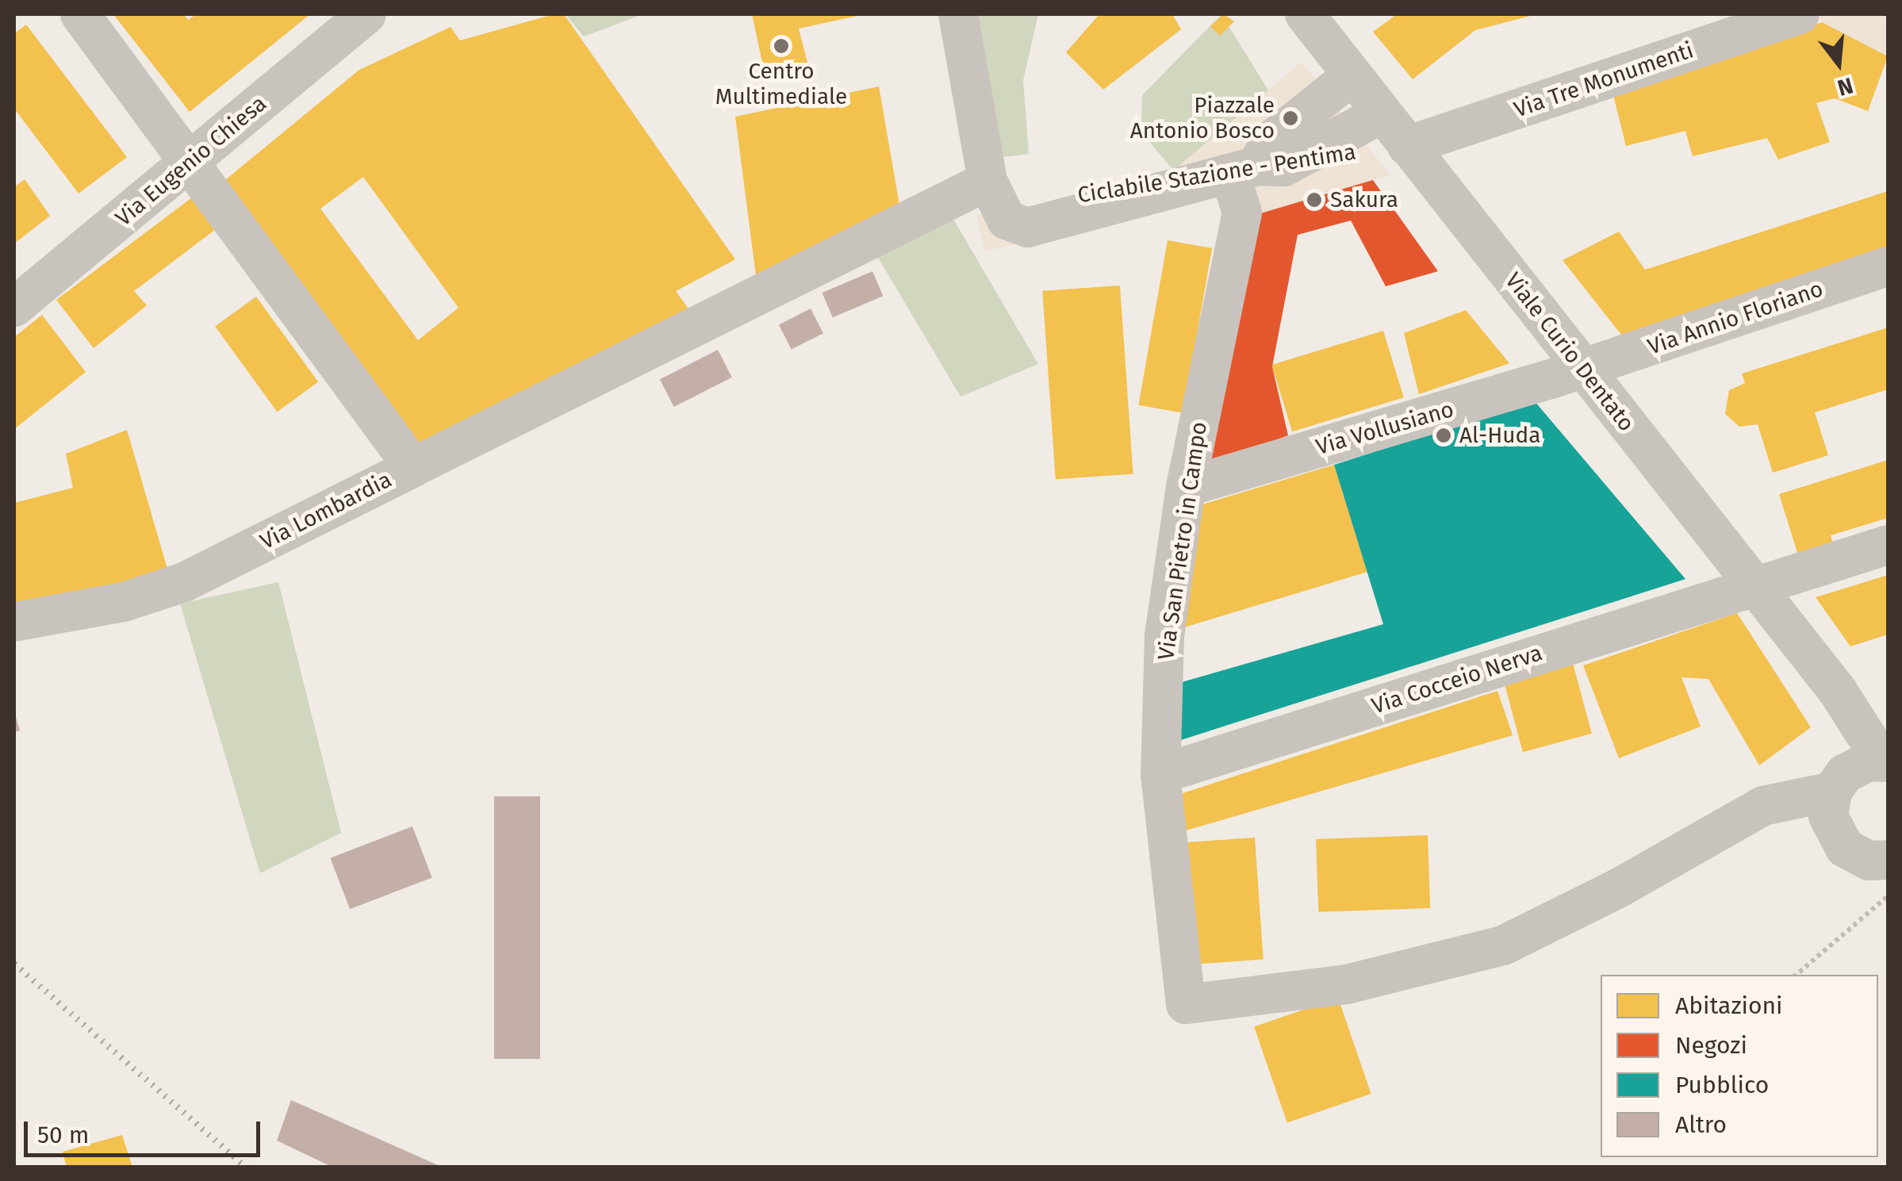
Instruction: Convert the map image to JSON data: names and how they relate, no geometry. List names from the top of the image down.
{
  "streets": {
    "street": [
      "Via Tre Monumenti",
      "Via Eugenio Chiesa",
      "Via Annio Floriano",
      "Viale Curio Dentato",
      "Via Vollusiano",
      "Via Lombardia",
      "Via San Pietro in Campo",
      "Via Cocceio Nerva"
    ]
  },
  "crossings": [
    ["Via Tre Monumenti", "Viale Curio Dentato"],
    ["Via Eugenio Chiesa", "Via Lombardia"],
    ["Via Annio Floriano", "Viale Curio Dentato"],
    ["Via Annio Floriano", "Via Vollusiano"],
    ["Viale Curio Dentato", "Via Vollusiano"],
    ["Viale Curio Dentato", "Via San Pietro in Campo"],
    ["Viale Curio Dentato", "Via Cocceio Nerva"],
    ["Via Vollusiano", "Via San Pietro in Campo"],
    ["Via San Pietro in Campo", "Via Cocceio Nerva"]
  ],
  "places": [
    "Centro Multimediale",
    "Piazzale Antonio Bosco",
    "Sakura",
    "Al-Huda"
  ],
  "legend": [
    "Abitazioni",
    "Negozi",
    "Pubblico",
    "Altro"
  ],
  "scale_bar": "50 m",
  "north": "bottom"
}
